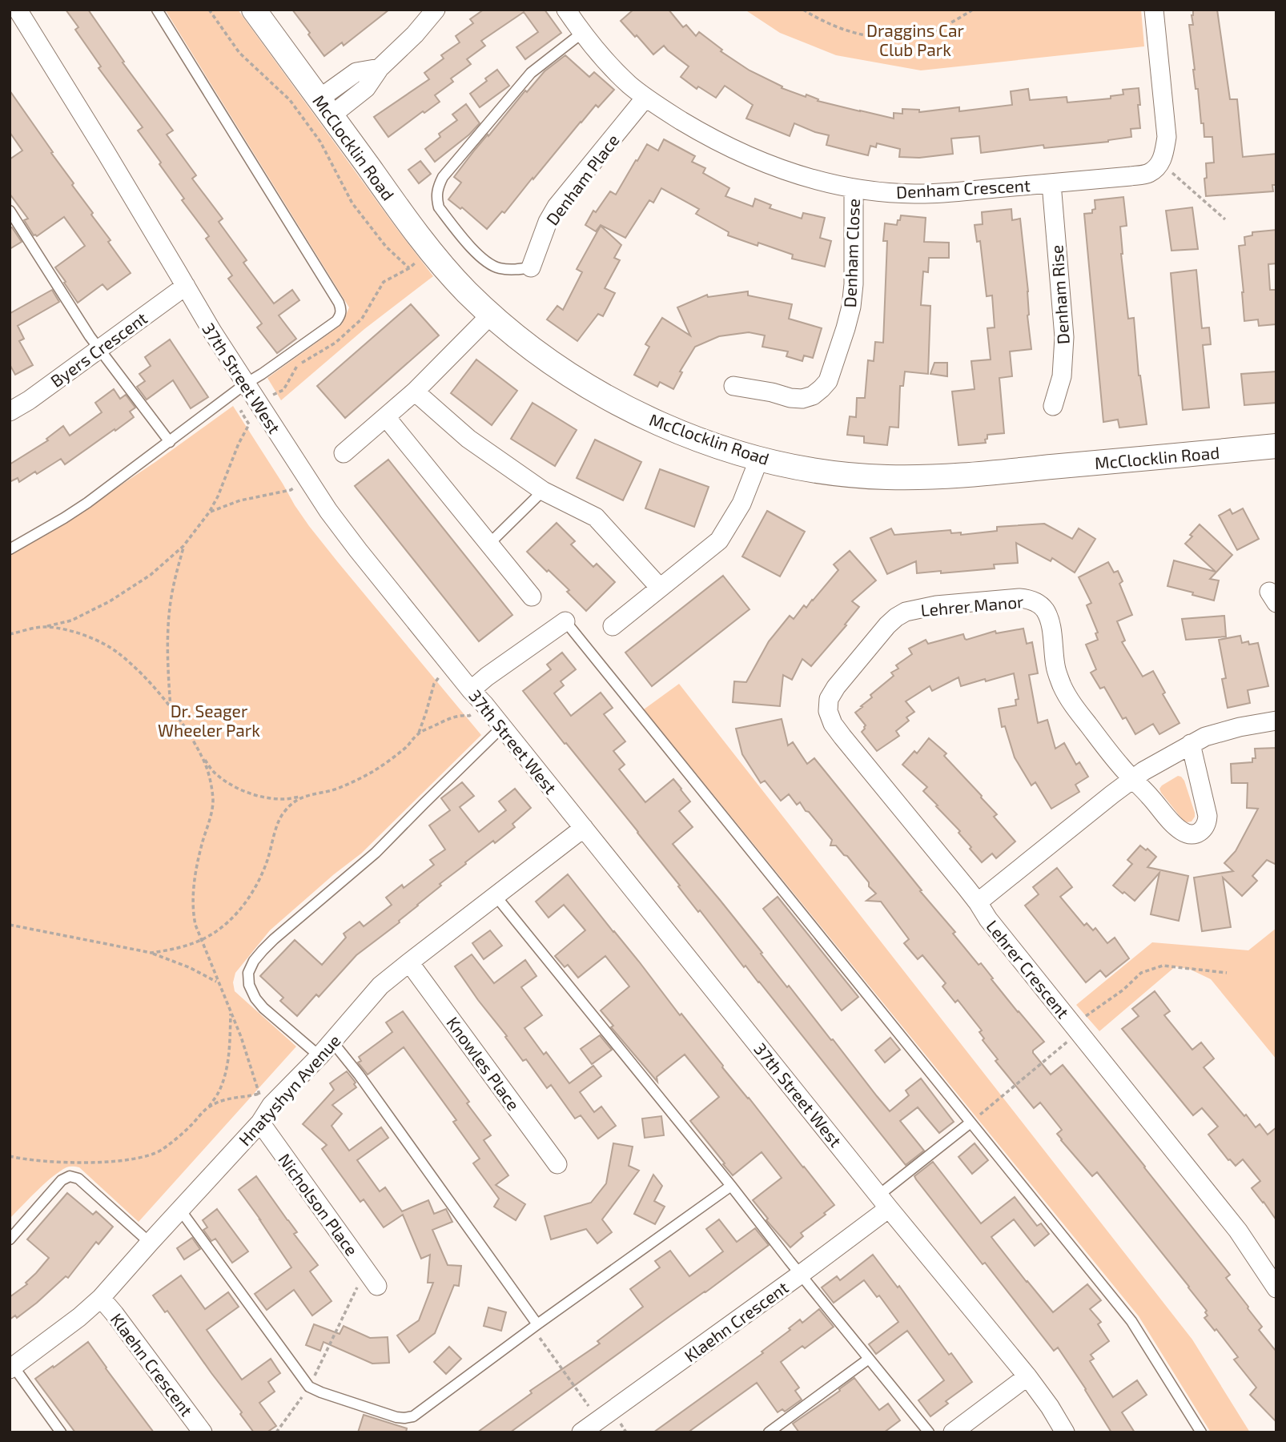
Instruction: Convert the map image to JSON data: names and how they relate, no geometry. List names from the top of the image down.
{
  "streets": {
    "street": [
      "McClocklin Road",
      "Denham Place",
      "Denham Crescent",
      "Denham Close",
      "Denham Rise",
      "Byers Crescent",
      "37th Street West",
      "Lehrer Manor",
      "Lehrer Crescent",
      "Knowles Place",
      "Hnatyshyn Avenue",
      "Nicholson Place",
      "Klaehn Crescent"
    ]
  },
  "crossings": [
    ["Denham Place", "Denham Crescent"],
    ["Denham Crescent", "Denham Close"],
    ["Denham Crescent", "Denham Rise"],
    ["Byers Crescent", "37th Street West"],
    ["37th Street West", "Hnatyshyn Avenue"],
    ["37th Street West", "Klaehn Crescent"],
    ["Lehrer Manor", "Lehrer Crescent"],
    ["Knowles Place", "Hnatyshyn Avenue"],
    ["Hnatyshyn Avenue", "Nicholson Place"],
    ["Hnatyshyn Avenue", "Klaehn Crescent"]
  ],
  "parks": ["Draggins Car Club Park", "Dr. Seager Wheeler Park"]
}
